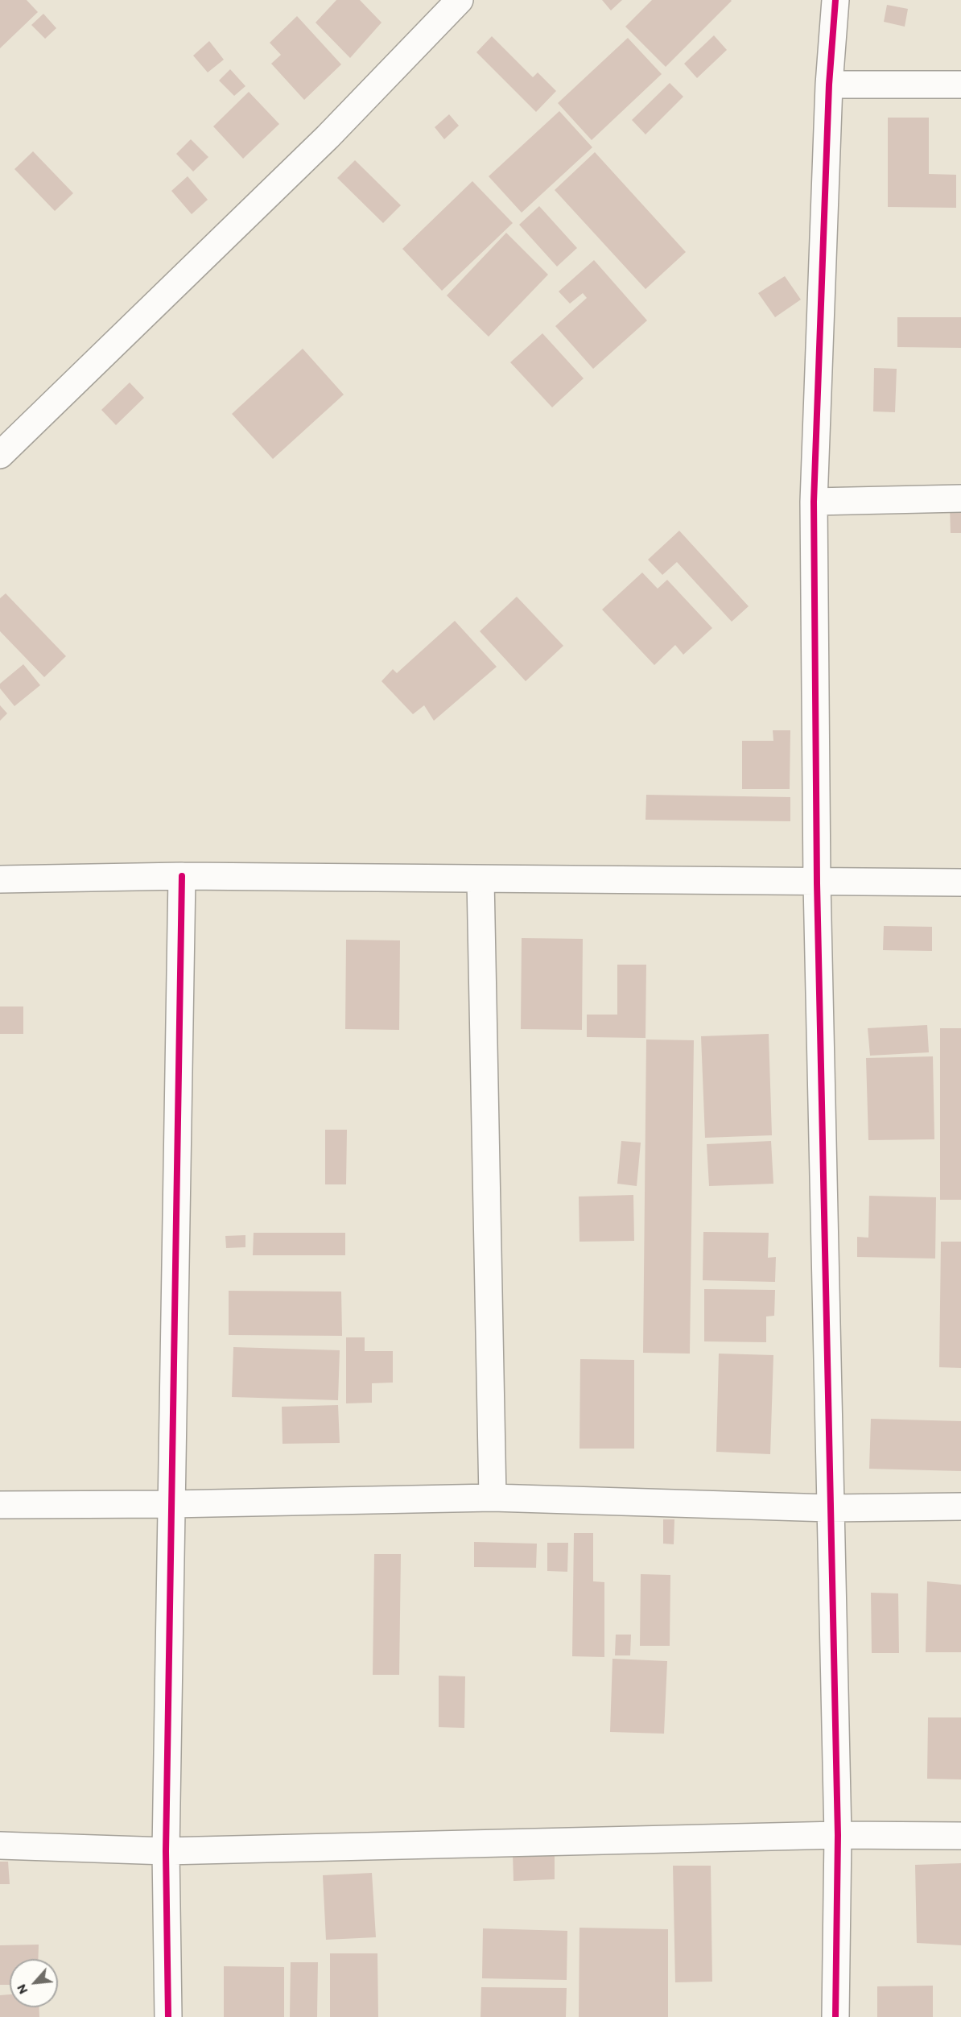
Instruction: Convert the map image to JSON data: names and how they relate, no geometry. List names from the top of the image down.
{
  "north": "bottom left"
}
